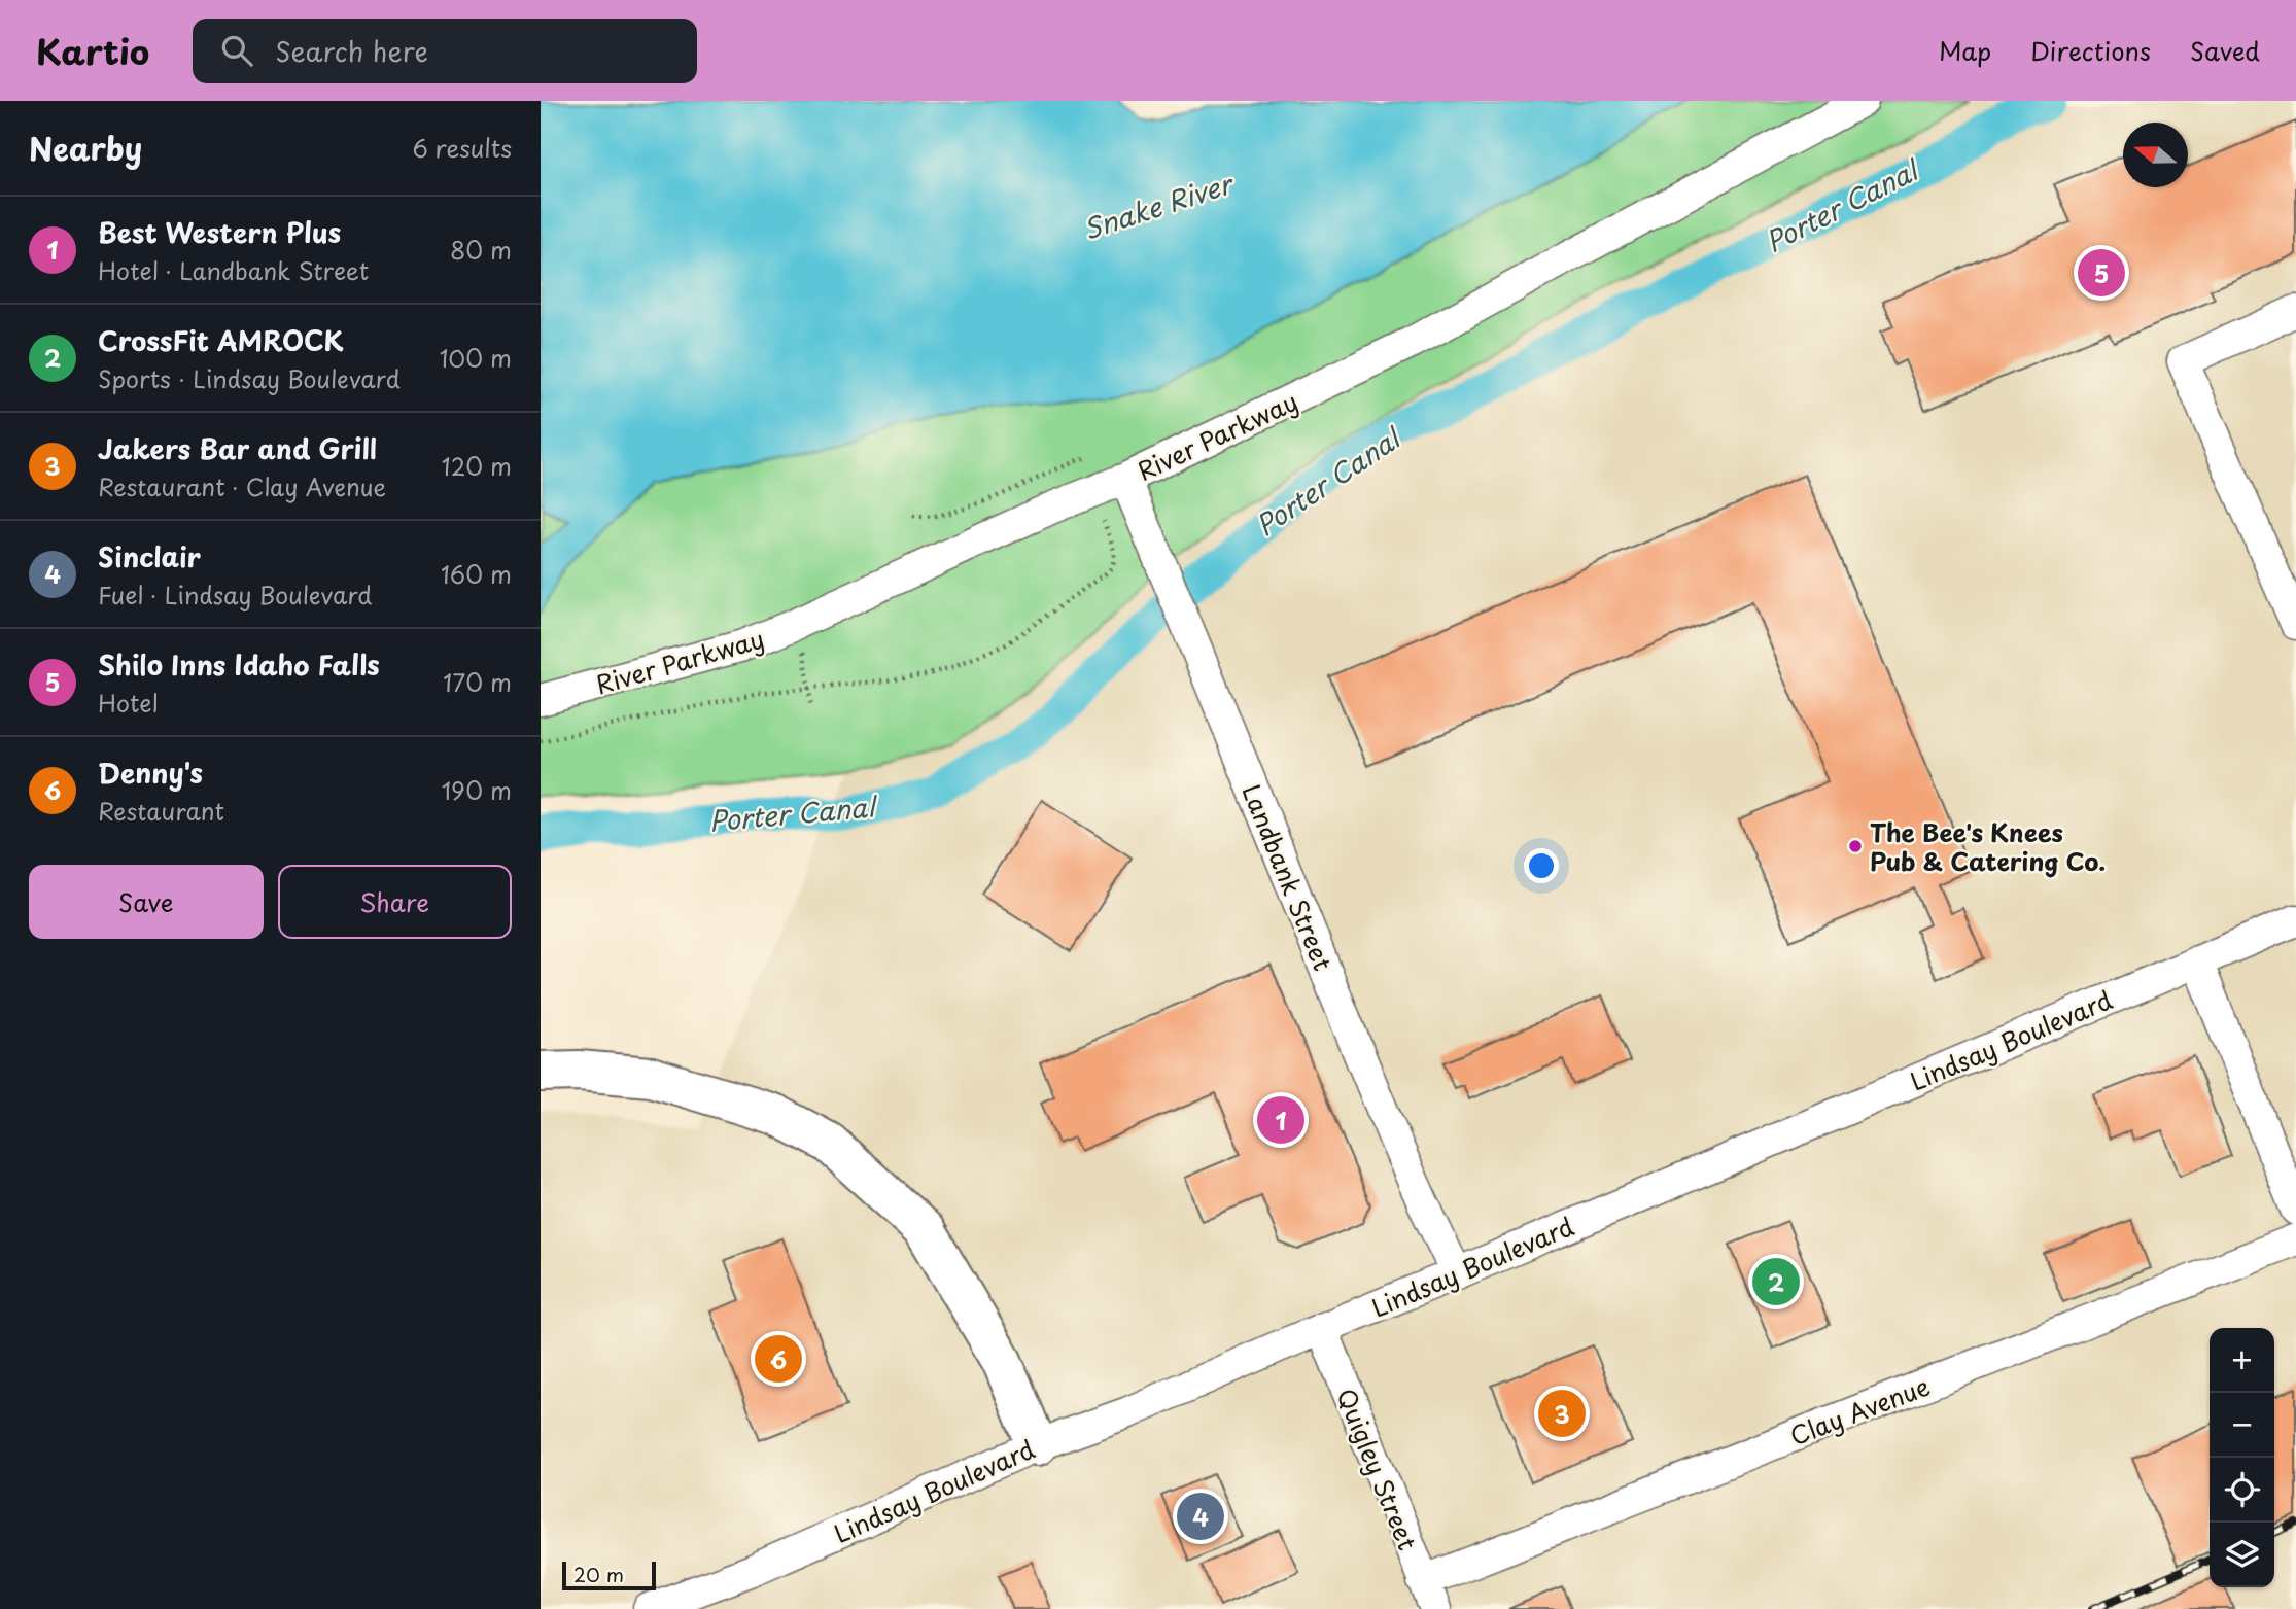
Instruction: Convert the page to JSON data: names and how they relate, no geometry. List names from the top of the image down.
{
  "streets": {
    "street": [
      "River Parkway",
      "Landbank Street",
      "Lindsay Boulevard",
      "Clay Avenue",
      "Quigley Street"
    ]
  },
  "crossings": [
    ["River Parkway", "Landbank Street"],
    ["Landbank Street", "Lindsay Boulevard"],
    ["Lindsay Boulevard", "Quigley Street"],
    ["Clay Avenue", "Quigley Street"]
  ],
  "water": ["Snake River", "Porter Canal"],
  "places": ["The Bee's Knees Pub & Catering Co."],
  "scale_bar": "20 m",
  "north": "left",
  "page": {
    "header": "Kartio",
    "search": "Search here",
    "nav": ["Map", "Directions", "Saved"],
    "heading": ["Nearby", "6 results"],
    "list": [
      {
        "mark": "1",
        "name": "Best Western Plus",
        "note": "Hotel · Landbank Street",
        "value": "80 m"
      },
      {
        "mark": "2",
        "name": "CrossFit AMROCK",
        "note": "Sports · Lindsay Boulevard",
        "value": "100 m"
      },
      {
        "mark": "3",
        "name": "Jakers Bar and Grill",
        "note": "Restaurant · Clay Avenue",
        "value": "120 m"
      },
      {
        "mark": "4",
        "name": "Sinclair",
        "note": "Fuel · Lindsay Boulevard",
        "value": "160 m"
      },
      {
        "mark": "5",
        "name": "Shilo Inns Idaho Falls",
        "note": "Hotel",
        "value": "170 m"
      },
      {
        "mark": "6",
        "name": "Denny's",
        "note": "Restaurant",
        "value": "190 m"
      }
    ],
    "pins": [
      "5",
      "1",
      "2",
      "6",
      "3",
      "4"
    ],
    "buttons": ["Save", "Share"],
    "map_buttons": ["+", "−"],
    "scale": "20 m"
  }
}
